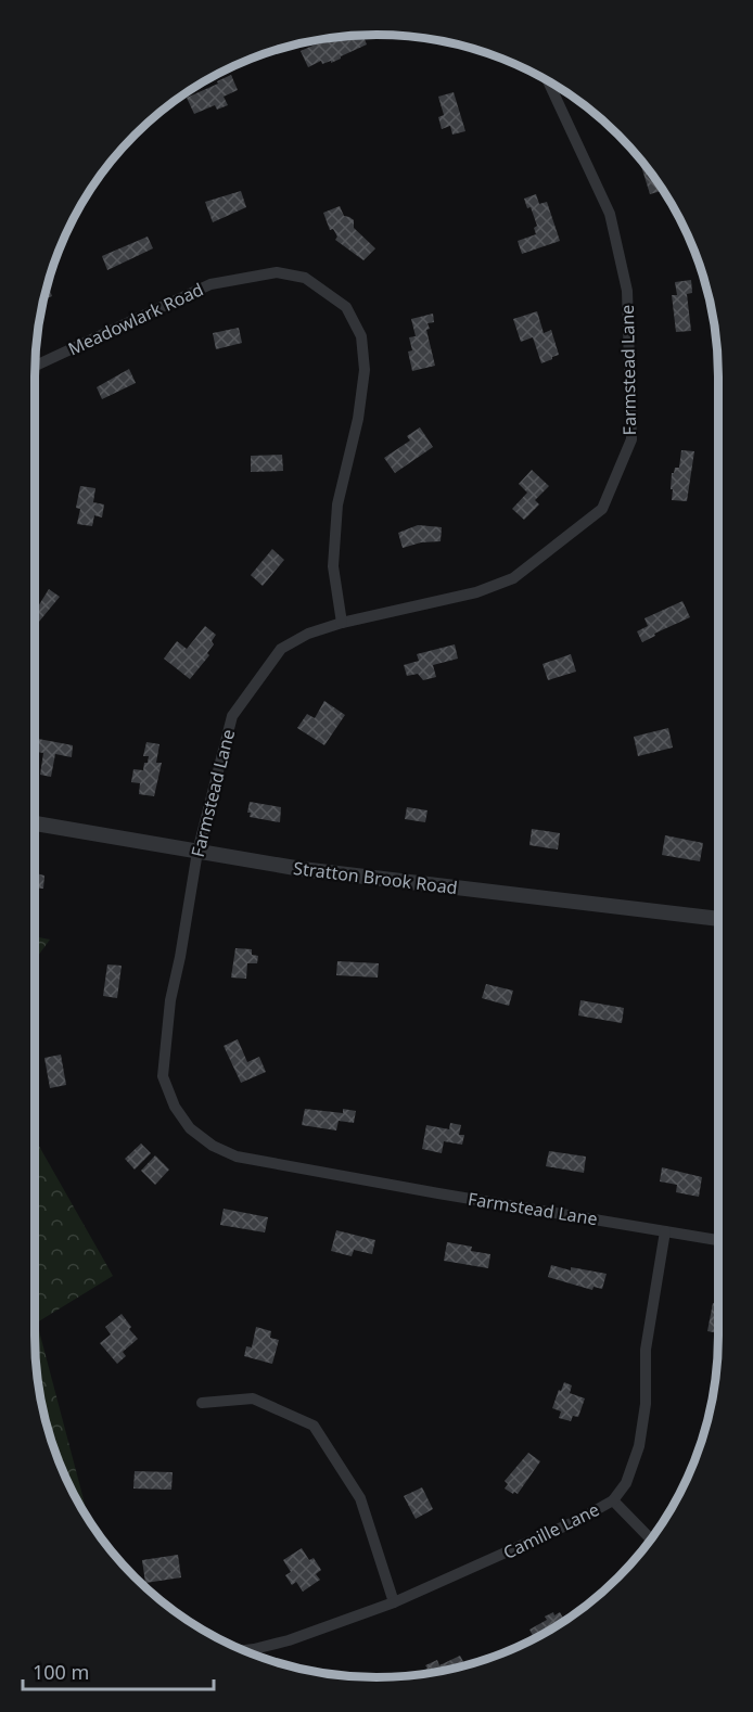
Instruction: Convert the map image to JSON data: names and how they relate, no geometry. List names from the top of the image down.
{
  "streets": {
    "street": [
      "Meadowlark Road",
      "Farmstead Lane",
      "Stratton Brook Road",
      "Camille Lane"
    ]
  },
  "crossings": [
    ["Meadowlark Road", "Farmstead Lane"],
    ["Farmstead Lane", "Stratton Brook Road"],
    ["Farmstead Lane", "Camille Lane"]
  ],
  "scale_bar": "100 m"
}
